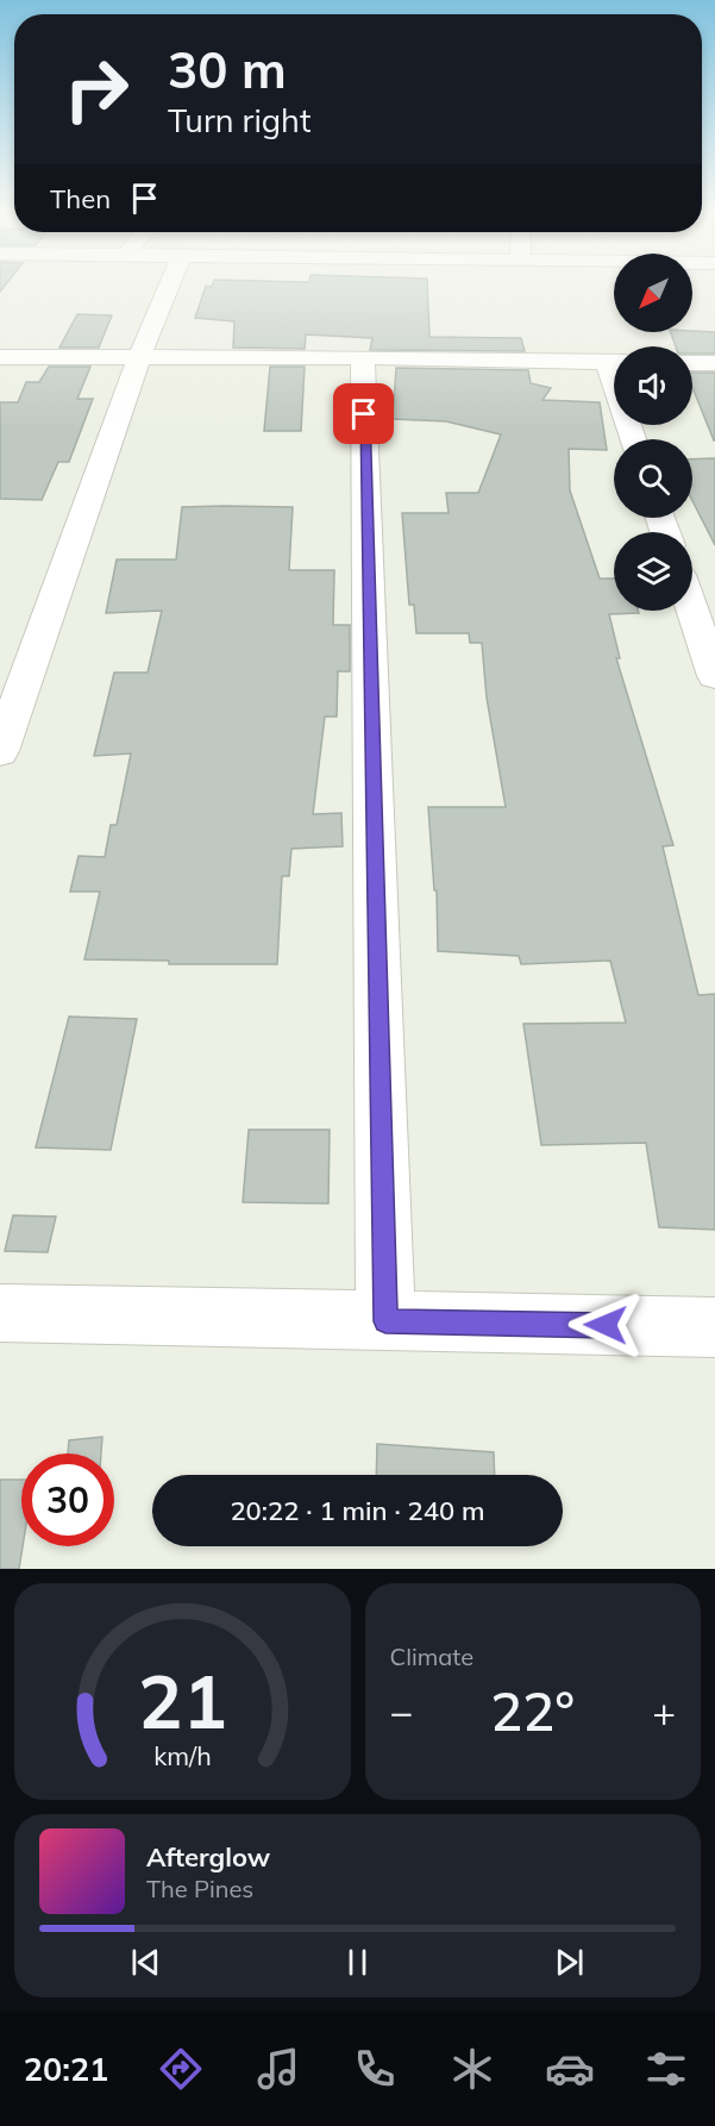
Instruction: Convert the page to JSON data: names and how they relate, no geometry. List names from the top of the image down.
{
  "north": "bottom left",
  "page": {
    "turn": ["30 m", "Turn right"],
    "then": "Then",
    "limit": "30",
    "trip": "20:22 · 1 min · 240 m",
    "tile": "Climate",
    "heat": ["−", "22°", "+"],
    "song": ["Afterglow", "The Pines"],
    "tabs": "20:21",
    "gauge": ["21", "km/h"]
  }
}
